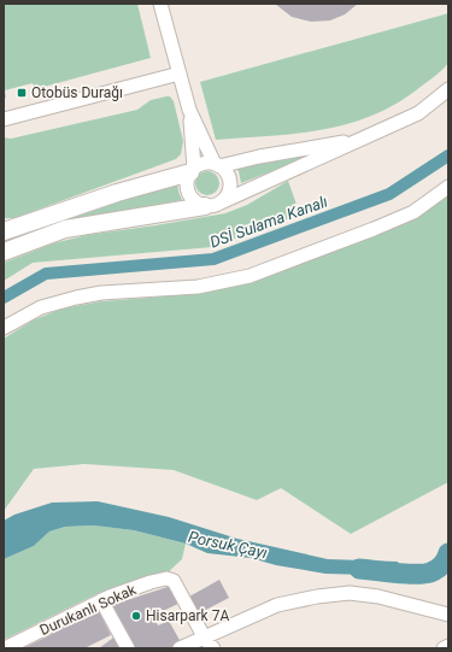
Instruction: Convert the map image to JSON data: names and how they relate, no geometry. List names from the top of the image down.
{
  "streets": {
    "street": ["Durukanlı Sokak"]
  },
  "water": ["DSİ Sulama Kanalı", "Porsuk Çayı"],
  "places": {
    "transit": ["Otobüs Durağı"],
    "other": ["Hisarpark 7A"]
  }
}
